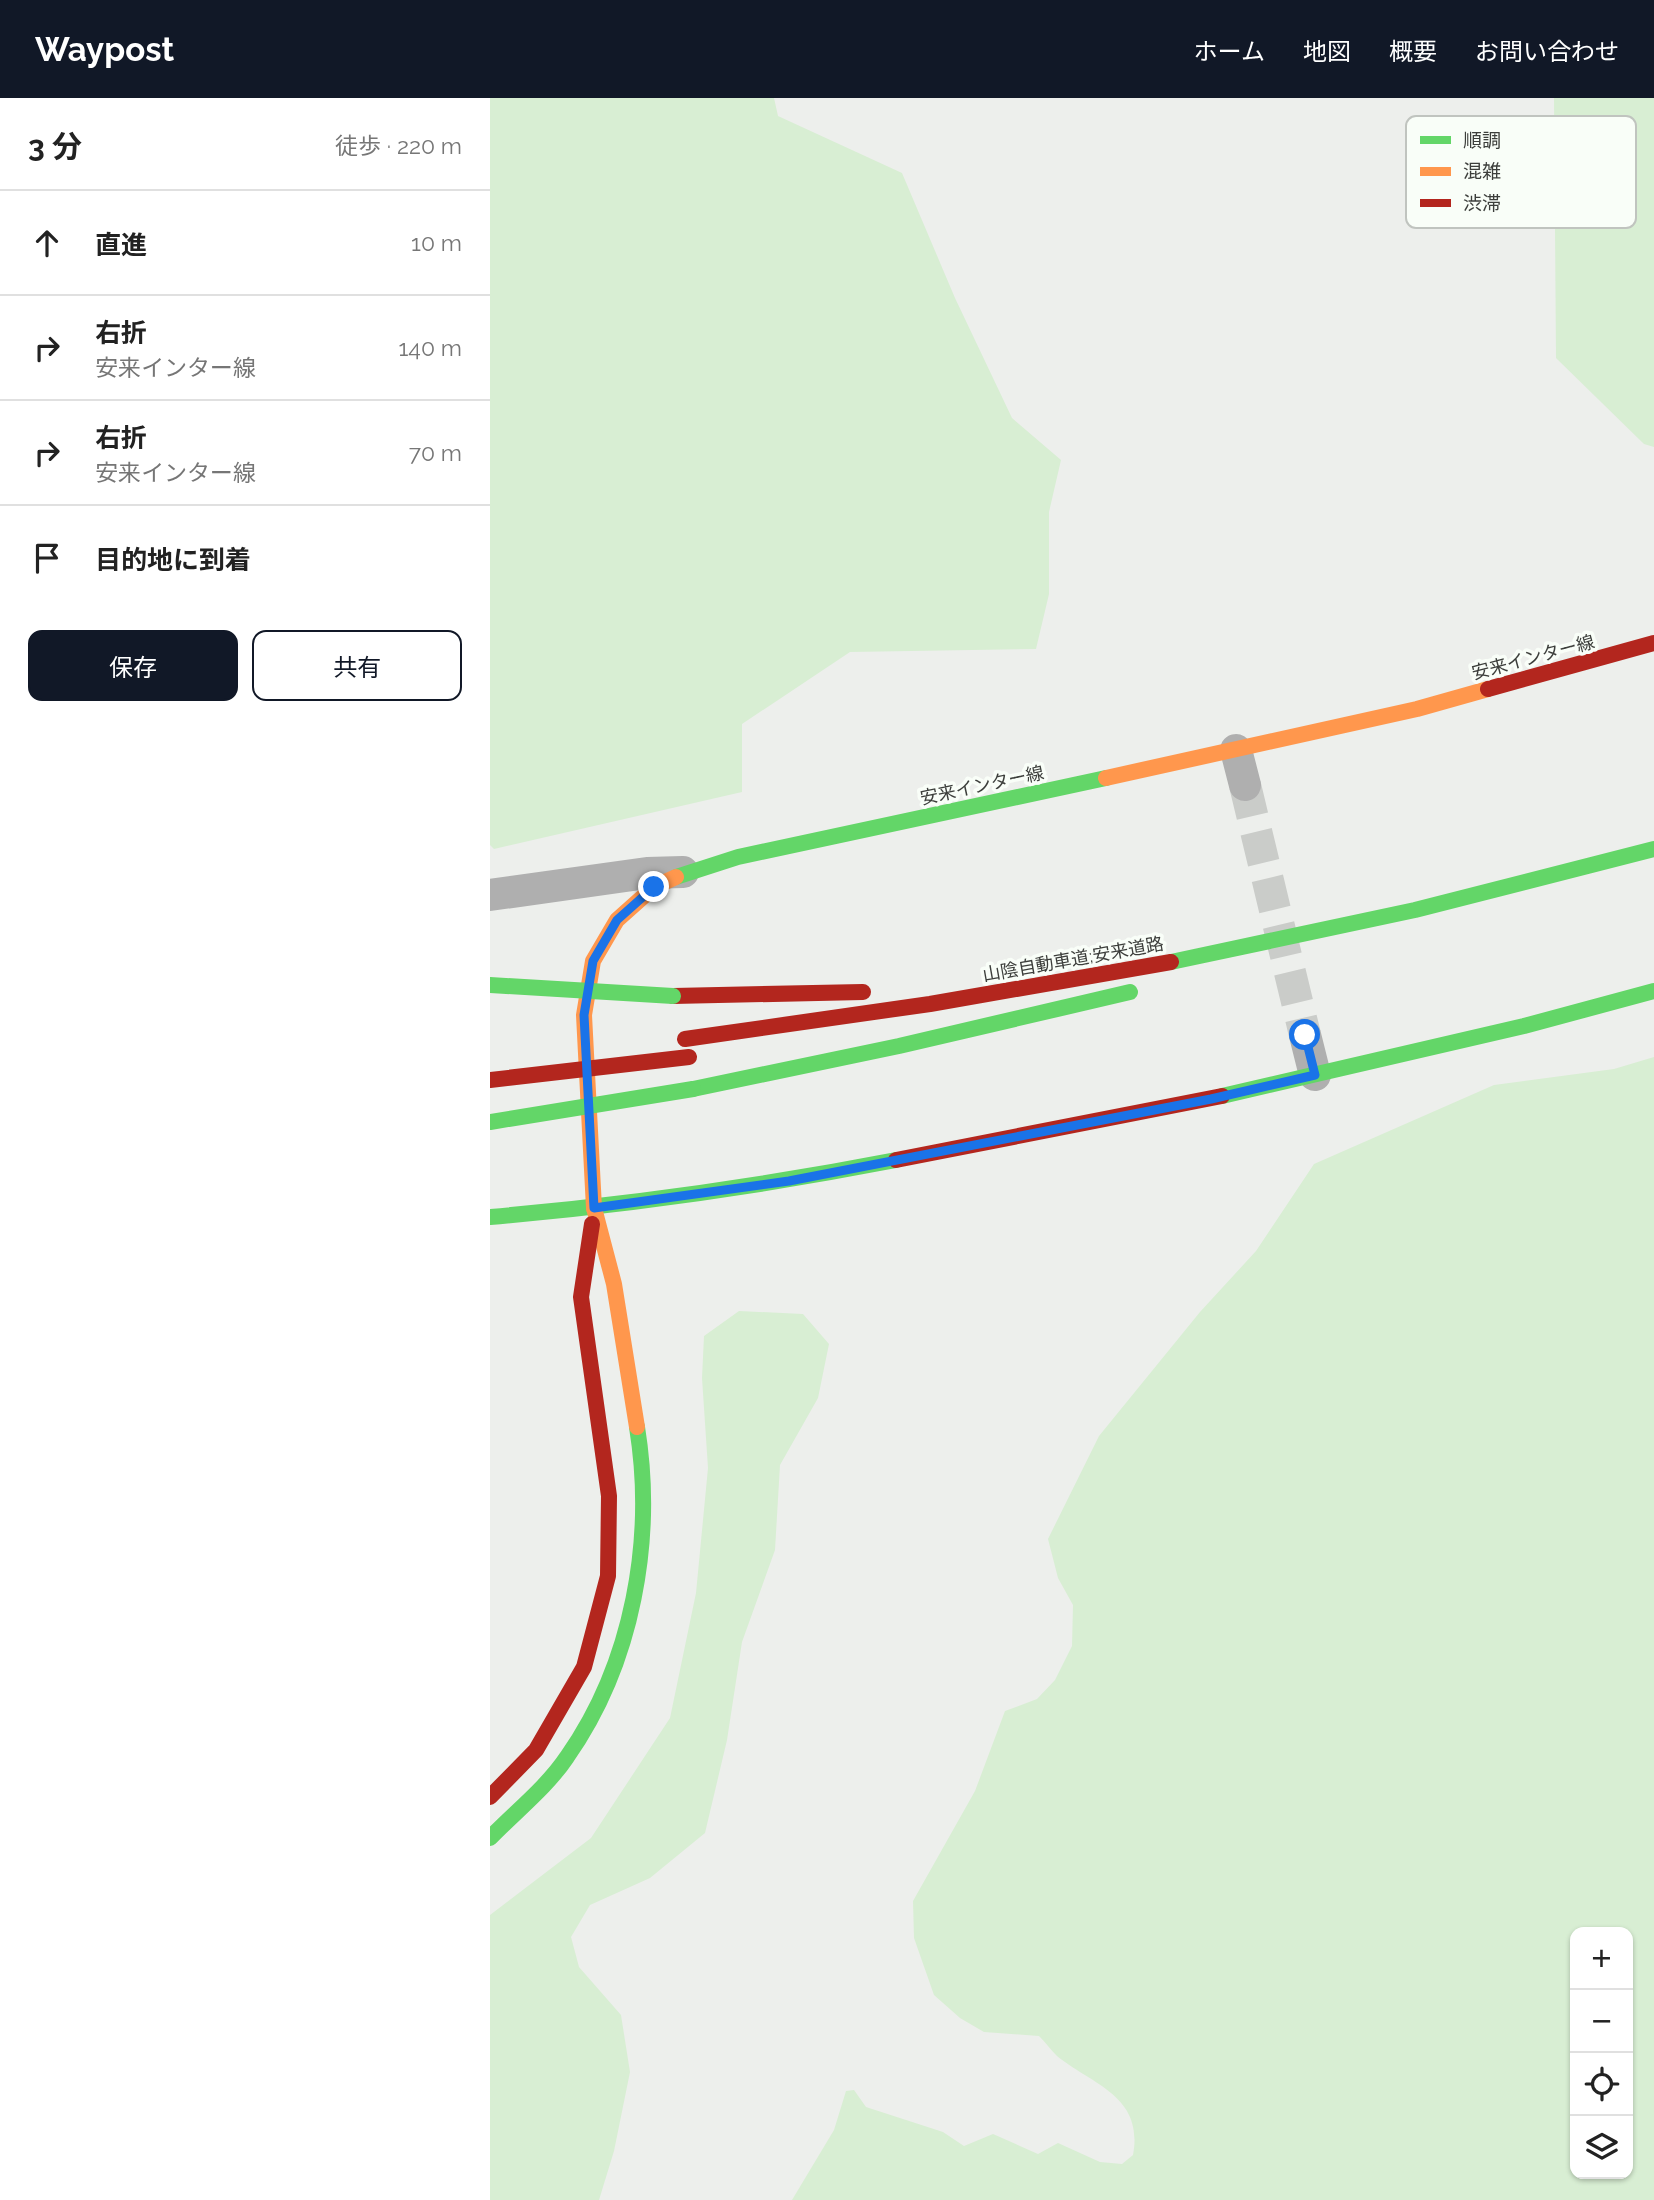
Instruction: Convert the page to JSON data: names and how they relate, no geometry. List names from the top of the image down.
{
  "streets": {
    "main road": ["安来インター線", "山陰自動車道;安来道路"]
  },
  "legend": ["順調", "混雑", "渋滞"],
  "page": {
    "header": "Waypost",
    "nav": [
      "ホーム",
      "地図",
      "概要",
      "お問い合わせ"
    ],
    "heading": ["3 分", "徒歩 · 220 m"],
    "list": [
      ["直進", "10 m"],
      ["右折", "安来インター線", "140 m"],
      ["右折", "安来インター線", "70 m"],
      "目的地に到着"
    ],
    "buttons": ["保存", "共有"],
    "map_buttons": ["+", "−"]
  }
}
